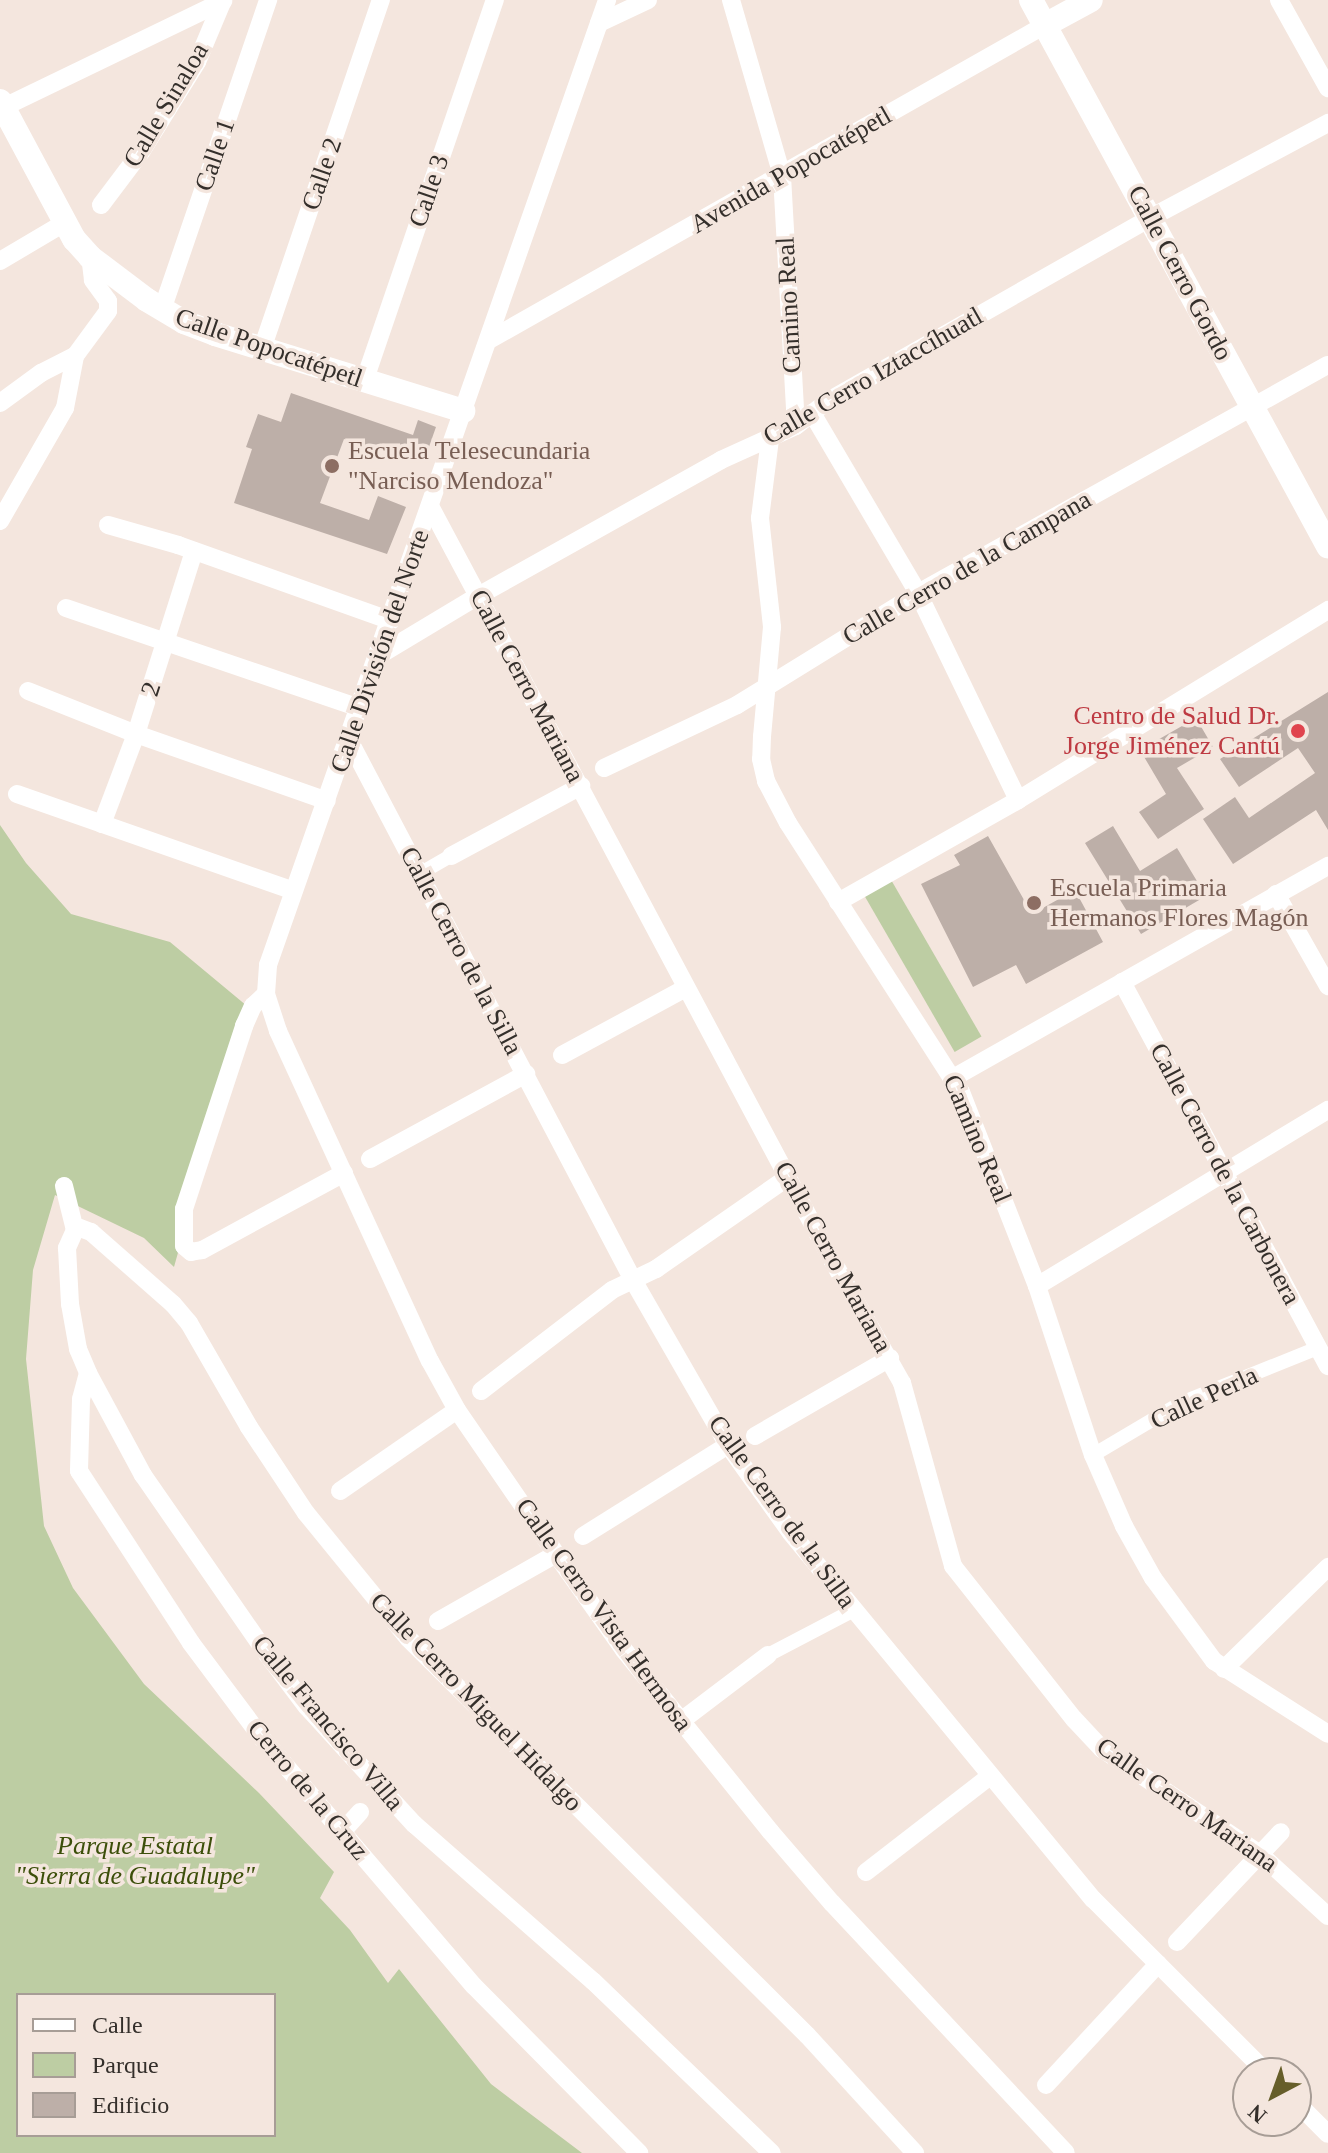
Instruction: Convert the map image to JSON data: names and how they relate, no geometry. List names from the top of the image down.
{
  "streets": {
    "street": [
      "Calle Sinaloa",
      "Calle 1",
      "Avenida Popocatépetl",
      "Calle 2",
      "Calle 3",
      "Calle Cerro Gordo",
      "Camino Real",
      "Calle Popocatépetl",
      "Calle Cerro Iztaccíhuatl",
      "Calle Cerro de la Campana",
      "Calle División del Norte",
      "Calle Cerro Mariana",
      "2",
      "Calle Cerro de la Silla",
      "Calle Cerro de la Carbonera",
      "Calle Perla",
      "Calle Cerro Vista Hermosa",
      "Calle Cerro Miguel Hidalgo",
      "Calle Francisco Villa",
      "Cerro de la Cruz"
    ]
  },
  "crossings": [
    ["Calle 1", "Calle Popocatépetl"],
    ["Avenida Popocatépetl", "Calle Cerro Gordo"],
    ["Avenida Popocatépetl", "Camino Real"],
    ["Avenida Popocatépetl", "Calle División del Norte"],
    ["Calle 2", "Calle Popocatépetl"],
    ["Calle 3", "Calle Popocatépetl"],
    ["Calle Cerro Gordo", "Calle Cerro Iztaccíhuatl"],
    ["Calle Cerro Gordo", "Calle Cerro de la Campana"],
    ["Camino Real", "Calle Cerro Iztaccíhuatl"],
    ["Camino Real", "Calle Cerro de la Campana"],
    ["Camino Real", "Calle Perla"],
    ["Calle Popocatépetl", "Calle División del Norte"],
    ["Calle Cerro Iztaccíhuatl", "Calle División del Norte"],
    ["Calle Cerro Iztaccíhuatl", "Calle Cerro Mariana"],
    ["Calle División del Norte", "Calle Cerro Mariana"],
    ["Calle División del Norte", "Calle Cerro de la Silla"],
    ["Calle División del Norte", "Calle Cerro Vista Hermosa"],
    ["Calle Cerro de la Carbonera", "Calle Perla"],
    ["Calle Cerro Miguel Hidalgo", "Calle Francisco Villa"],
    ["Calle Francisco Villa", "Cerro de la Cruz"]
  ],
  "parks": ["Parque Estatal \"Sierra de Guadalupe\""],
  "places": ["Escuela Telesecundaria \"Narciso Mendoza\"", "Centro de Salud Dr. Jorge Jiménez Cantú", "Escuela Primaria Hermanos Flores Magón"],
  "legend": ["Calle", "Parque", "Edificio"],
  "north": "bottom left"
}
